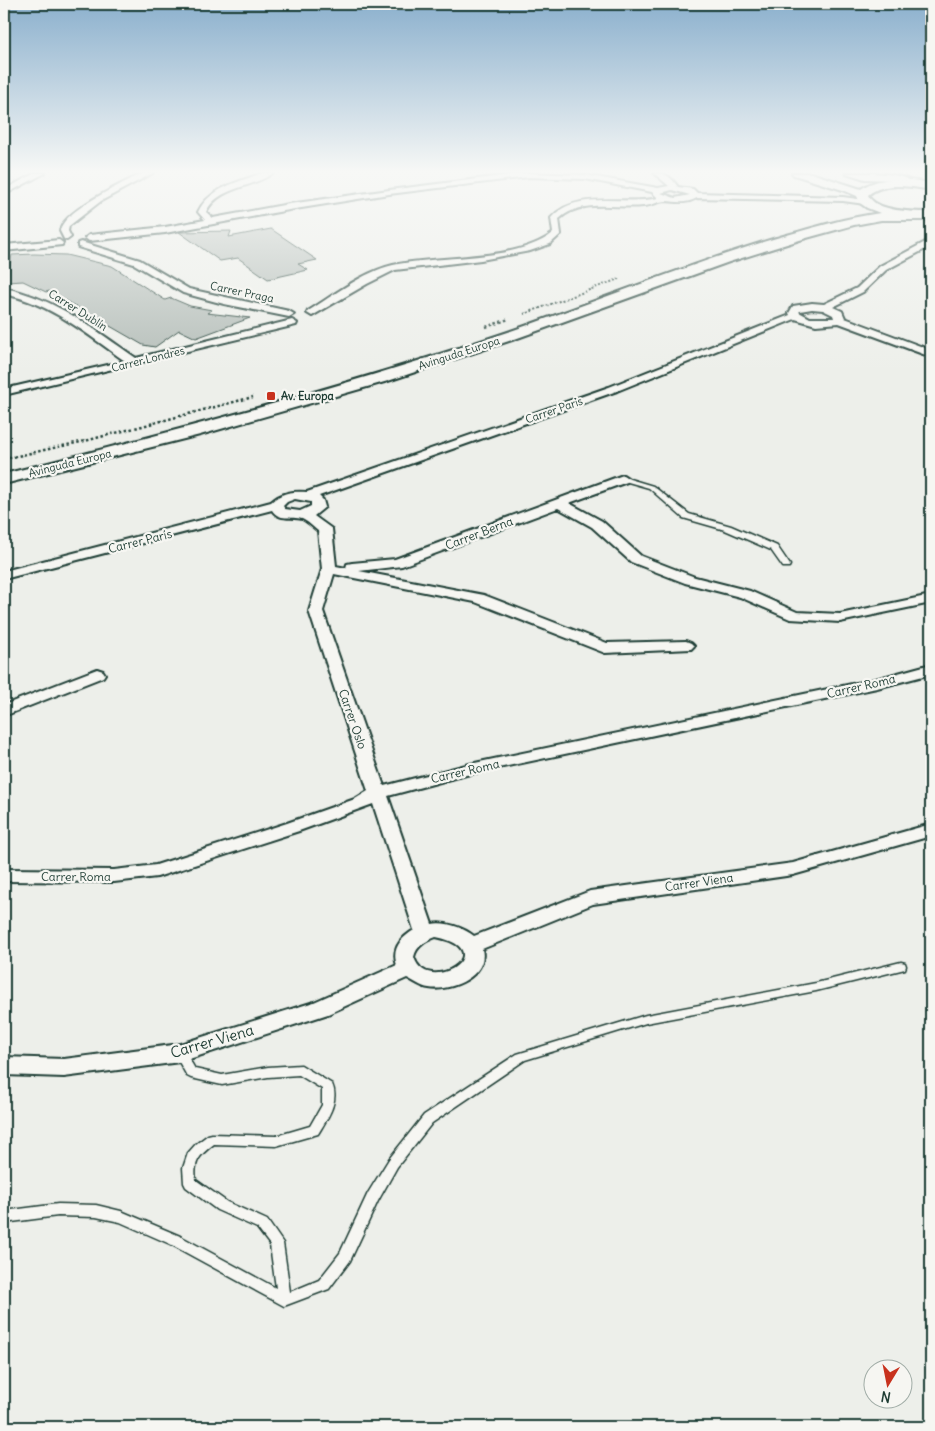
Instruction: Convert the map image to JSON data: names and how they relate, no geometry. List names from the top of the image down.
{
  "streets": {
    "main road": ["Avinguda Europa"],
    "street": [
      "Carrer Praga",
      "Carrer Dublín",
      "Carrer Londres",
      "Carrer París",
      "Carrer Berna",
      "Carrer Roma",
      "Carrer Oslo",
      "Carrer Viena"
    ]
  },
  "crossings": [
    ["Carrer Praga", "Carrer Londres"],
    ["Carrer Dublín", "Carrer Londres"],
    ["Carrer Berna", "Carrer Oslo"],
    ["Carrer Roma", "Carrer Oslo"],
    ["Carrer Oslo", "Carrer Viena"]
  ],
  "places": {
    "transit": ["Av. Europa"]
  },
  "north": "bottom"
}
